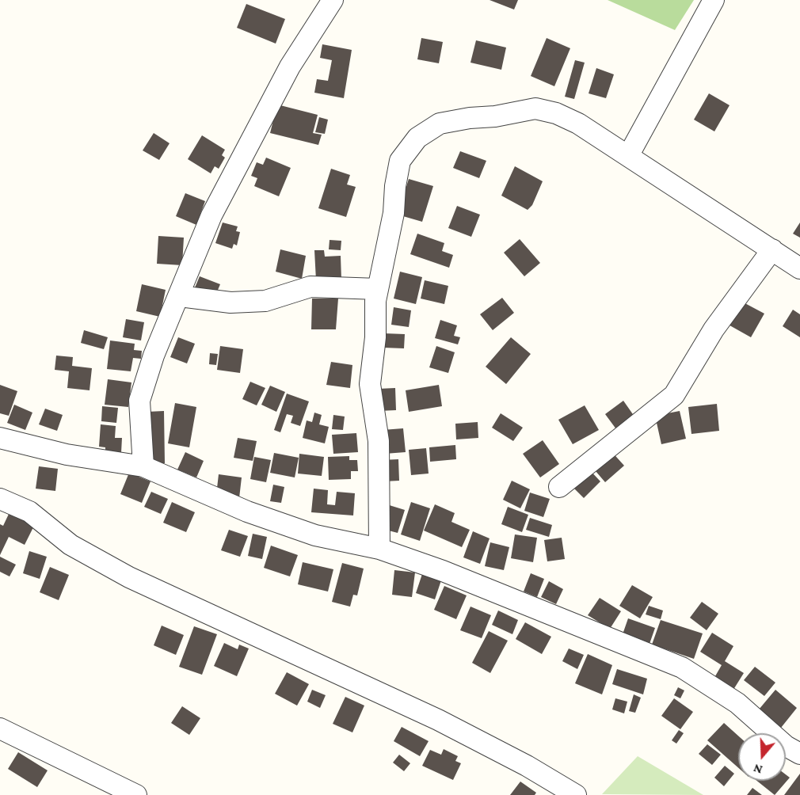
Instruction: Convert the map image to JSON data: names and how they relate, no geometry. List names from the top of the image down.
{
  "north": "bottom"
}
